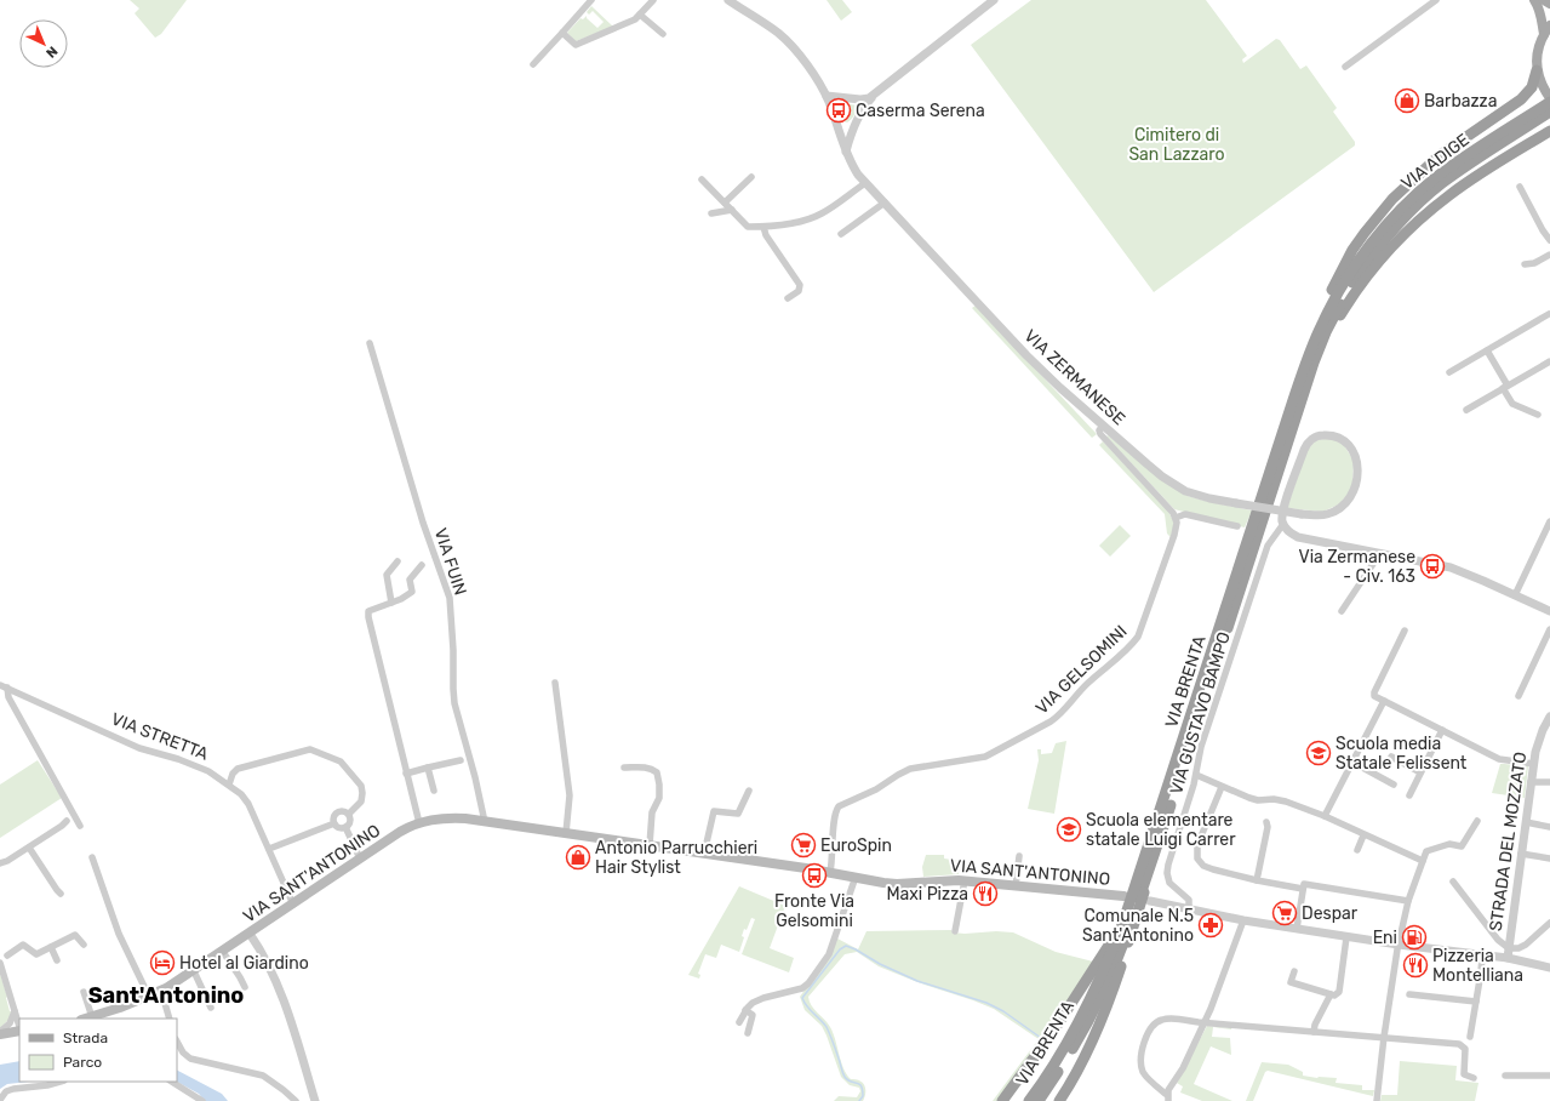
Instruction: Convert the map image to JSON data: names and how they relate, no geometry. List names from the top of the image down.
{
  "streets": {
    "highway": ["VIA ADIGE", "VIA BRENTA"],
    "main road": ["VIA SANT'ANTONINO"],
    "street": [
      "VIA ZERMANESE",
      "VIA FUIN",
      "VIA GELSOMINI",
      "VIA GUSTAVO BAMPO",
      "VIA STRETTA",
      "STRADA DEL MOZZATO"
    ]
  },
  "crossings": [
    ["VIA ADIGE", "VIA BRENTA"],
    ["VIA ZERMANESE", "VIA GUSTAVO BAMPO"],
    ["VIA FUIN", "VIA SANT'ANTONINO"],
    ["VIA GELSOMINI", "VIA SANT'ANTONINO"],
    ["VIA STRETTA", "VIA SANT'ANTONINO"]
  ],
  "districts": ["Sant'Antonino"],
  "parks": ["Cimitero di San Lazzaro"],
  "places": {
    "shop": ["Barbazza", "Antonio Parrucchieri Hair Stylist"],
    "bus stop": ["Caserma Serena", "Via Zermanese - Civ. 163", "Fronte Via Gelsomini"],
    "school or university": ["Scuola media Statale Felissent", "Scuola elementare statale Luigi Carrer"],
    "supermarket": ["EuroSpin", "Despar"],
    "restaurant": ["Maxi Pizza", "Pizzeria Montelliana"],
    "pharmacy": ["Comunale N.5 Sant'Antonino"],
    "fuel station": ["Eni"],
    "hotel": ["Hotel al Giardino"]
  },
  "legend": ["Strada", "Parco"],
  "north": "bottom right"
}
